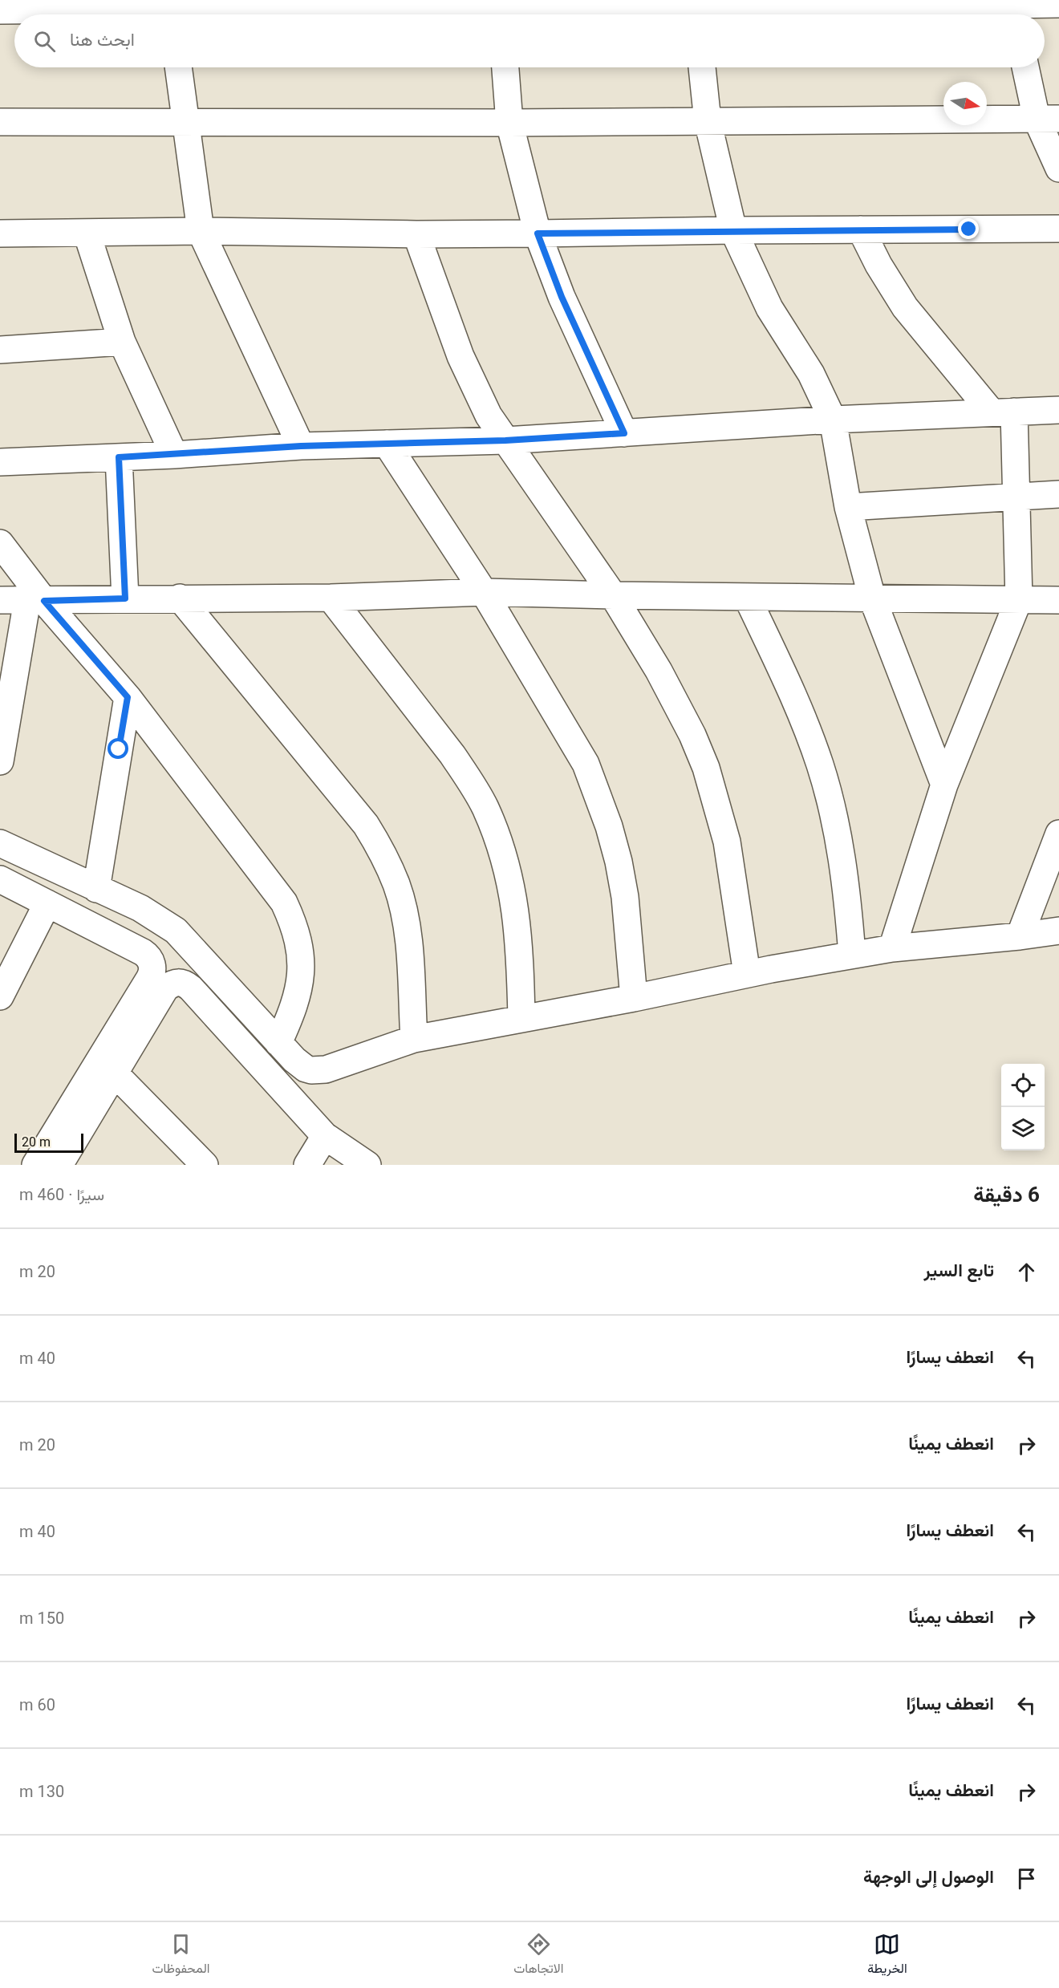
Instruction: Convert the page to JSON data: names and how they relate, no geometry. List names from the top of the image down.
{
  "scale_bar": "20 m",
  "north": "right",
  "page": {
    "search": "ابحث هنا",
    "scale": "20 m",
    "heading": ["6 دقيقة", "سيرًا · 460 m"],
    "list": [
      ["تابع السير", "20 m"],
      ["انعطف يسارًا", "40 m"],
      ["انعطف يمينًا", "20 m"],
      ["انعطف يسارًا", "40 m"],
      ["انعطف يمينًا", "150 m"],
      ["انعطف يسارًا", "60 m"],
      ["انعطف يمينًا", "130 m"],
      "الوصول إلى الوجهة"
    ],
    "nav": ["الخريطة", "الاتجاهات", "المحفوظات"]
  }
}
